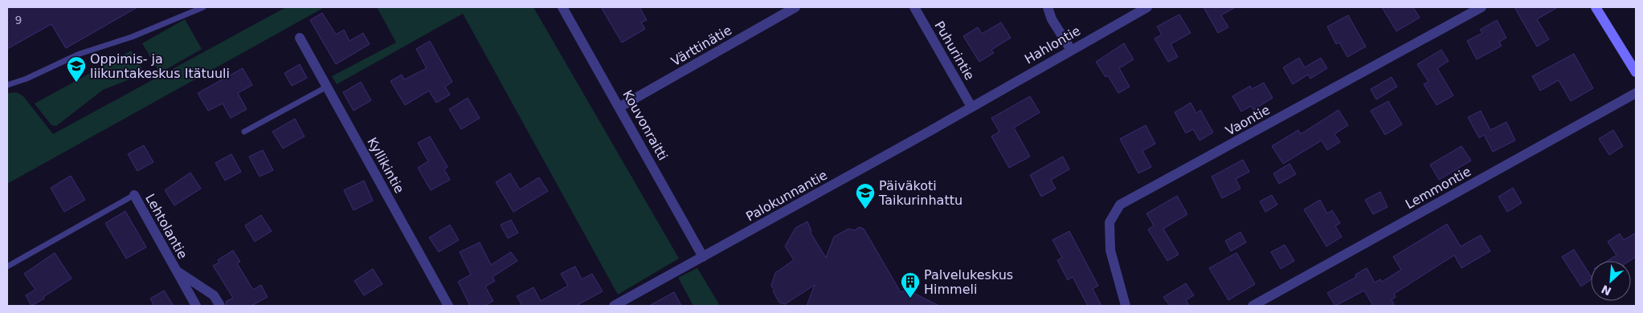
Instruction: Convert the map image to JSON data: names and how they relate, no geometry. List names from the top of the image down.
{
  "streets": {
    "street": [
      "Hahlontie",
      "Värttinätie",
      "Puhurintie",
      "Vaontie",
      "Kouvonraitti",
      "Kyllikintie",
      "Lemmontie",
      "Palokunnantie",
      "Lehtolantie"
    ]
  },
  "crossings": [
    ["Hahlontie", "Puhurintie"],
    ["Hahlontie", "Palokunnantie"],
    ["Värttinätie", "Kouvonraitti"],
    ["Puhurintie", "Palokunnantie"],
    ["Kouvonraitti", "Palokunnantie"]
  ],
  "places": {
    "school or university": ["Oppimis- ja liikuntakeskus Itätuuli", "Päiväkoti Taikurinhattu"],
    "building": ["Palvelukeskus Himmeli"]
  },
  "house_numbers": ["9"],
  "north": "bottom left"
}
